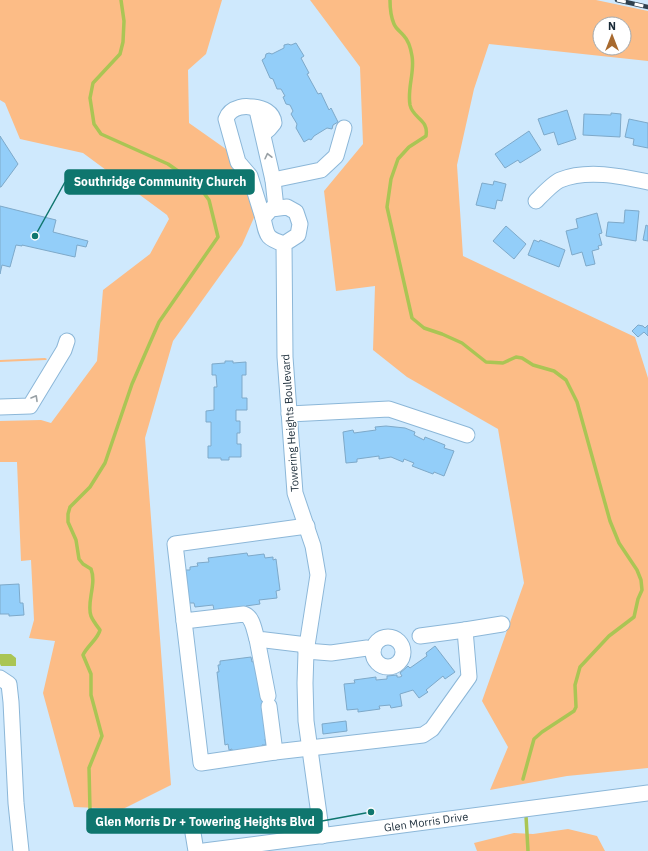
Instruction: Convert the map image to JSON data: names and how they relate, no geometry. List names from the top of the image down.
{
  "streets": {
    "street": ["Towering Heights Boulevard", "Glen Morris Drive"]
  },
  "crossings": [
    ["Towering Heights Boulevard", "Glen Morris Drive"]
  ],
  "places": ["Southridge Community Church", "Glen Morris Dr + Towering Heights Blvd"],
  "north": "top"
}
